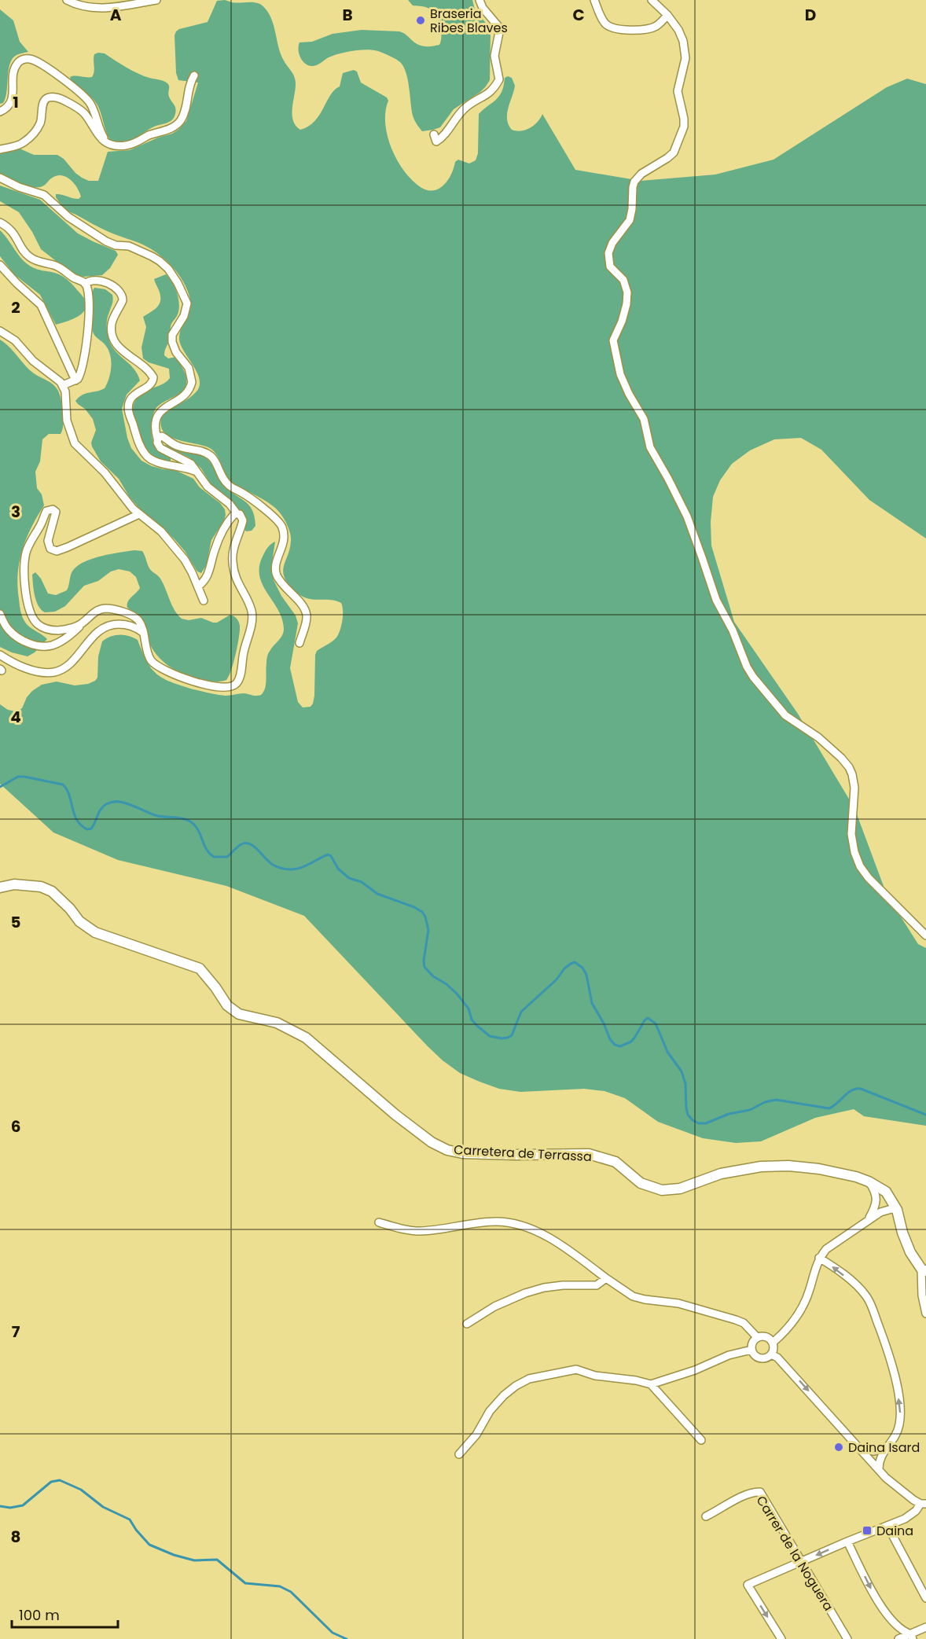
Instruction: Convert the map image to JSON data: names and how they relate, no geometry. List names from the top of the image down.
{
  "streets": {
    "street": ["Carretera de Terrassa", "Carrer de la Noguera"]
  },
  "places": {
    "other": ["Braseria Ribes Blaves", "Daina Isard"],
    "transit": ["Daina"]
  },
  "scale_bar": "100 m",
  "grid": {
    "columns": [
      "A",
      "B",
      "C",
      "D"
    ],
    "rows": [
      "1",
      "2",
      "3",
      "4",
      "5",
      "6",
      "7",
      "8"
    ]
  }
}
